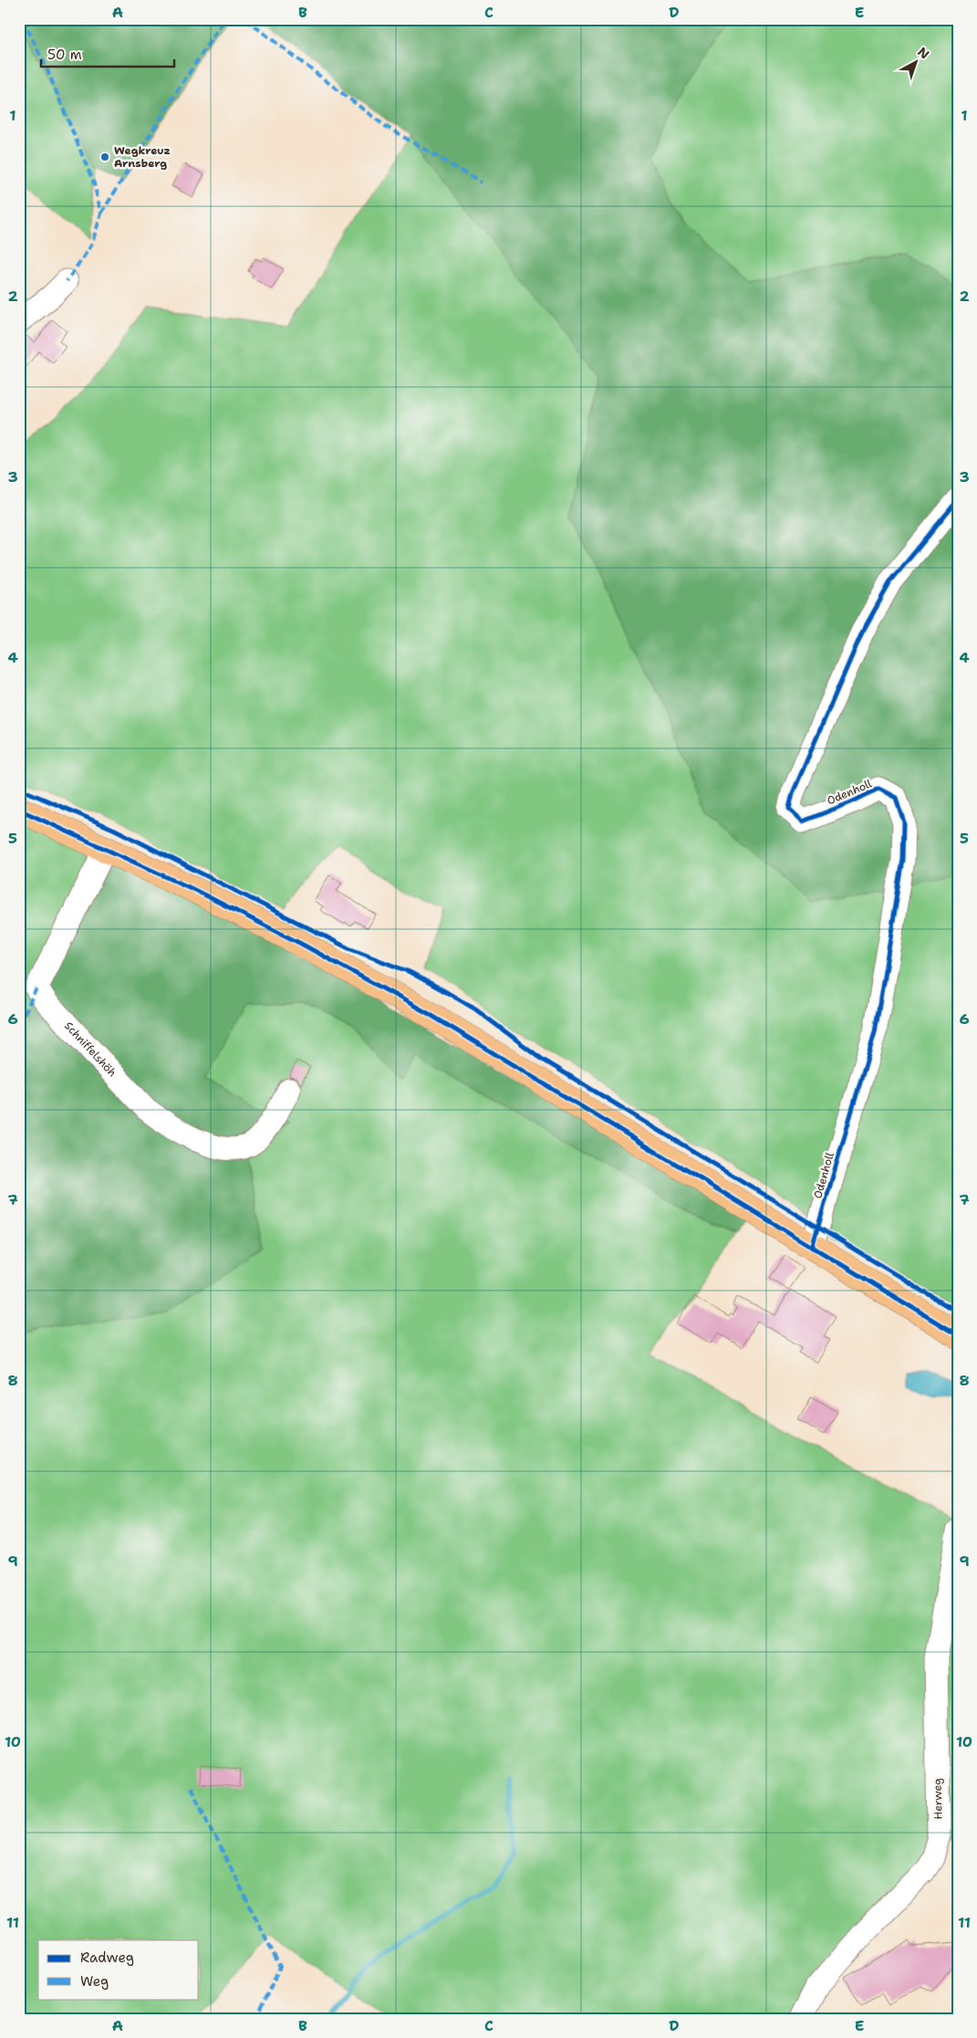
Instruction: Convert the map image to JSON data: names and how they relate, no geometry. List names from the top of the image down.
{
  "streets": {
    "street": ["Odenholl", "Schniffelshöh", "Herweg"]
  },
  "places": ["Wegkreuz Arnsberg"],
  "legend": ["Radweg", "Weg"],
  "scale_bar": "50 m",
  "north": "top right",
  "grid": {
    "columns": [
      "A",
      "B",
      "C",
      "D",
      "E"
    ],
    "rows": [
      "1",
      "2",
      "3",
      "4",
      "5",
      "6",
      "7",
      "8",
      "9",
      "10",
      "11"
    ]
  }
}
